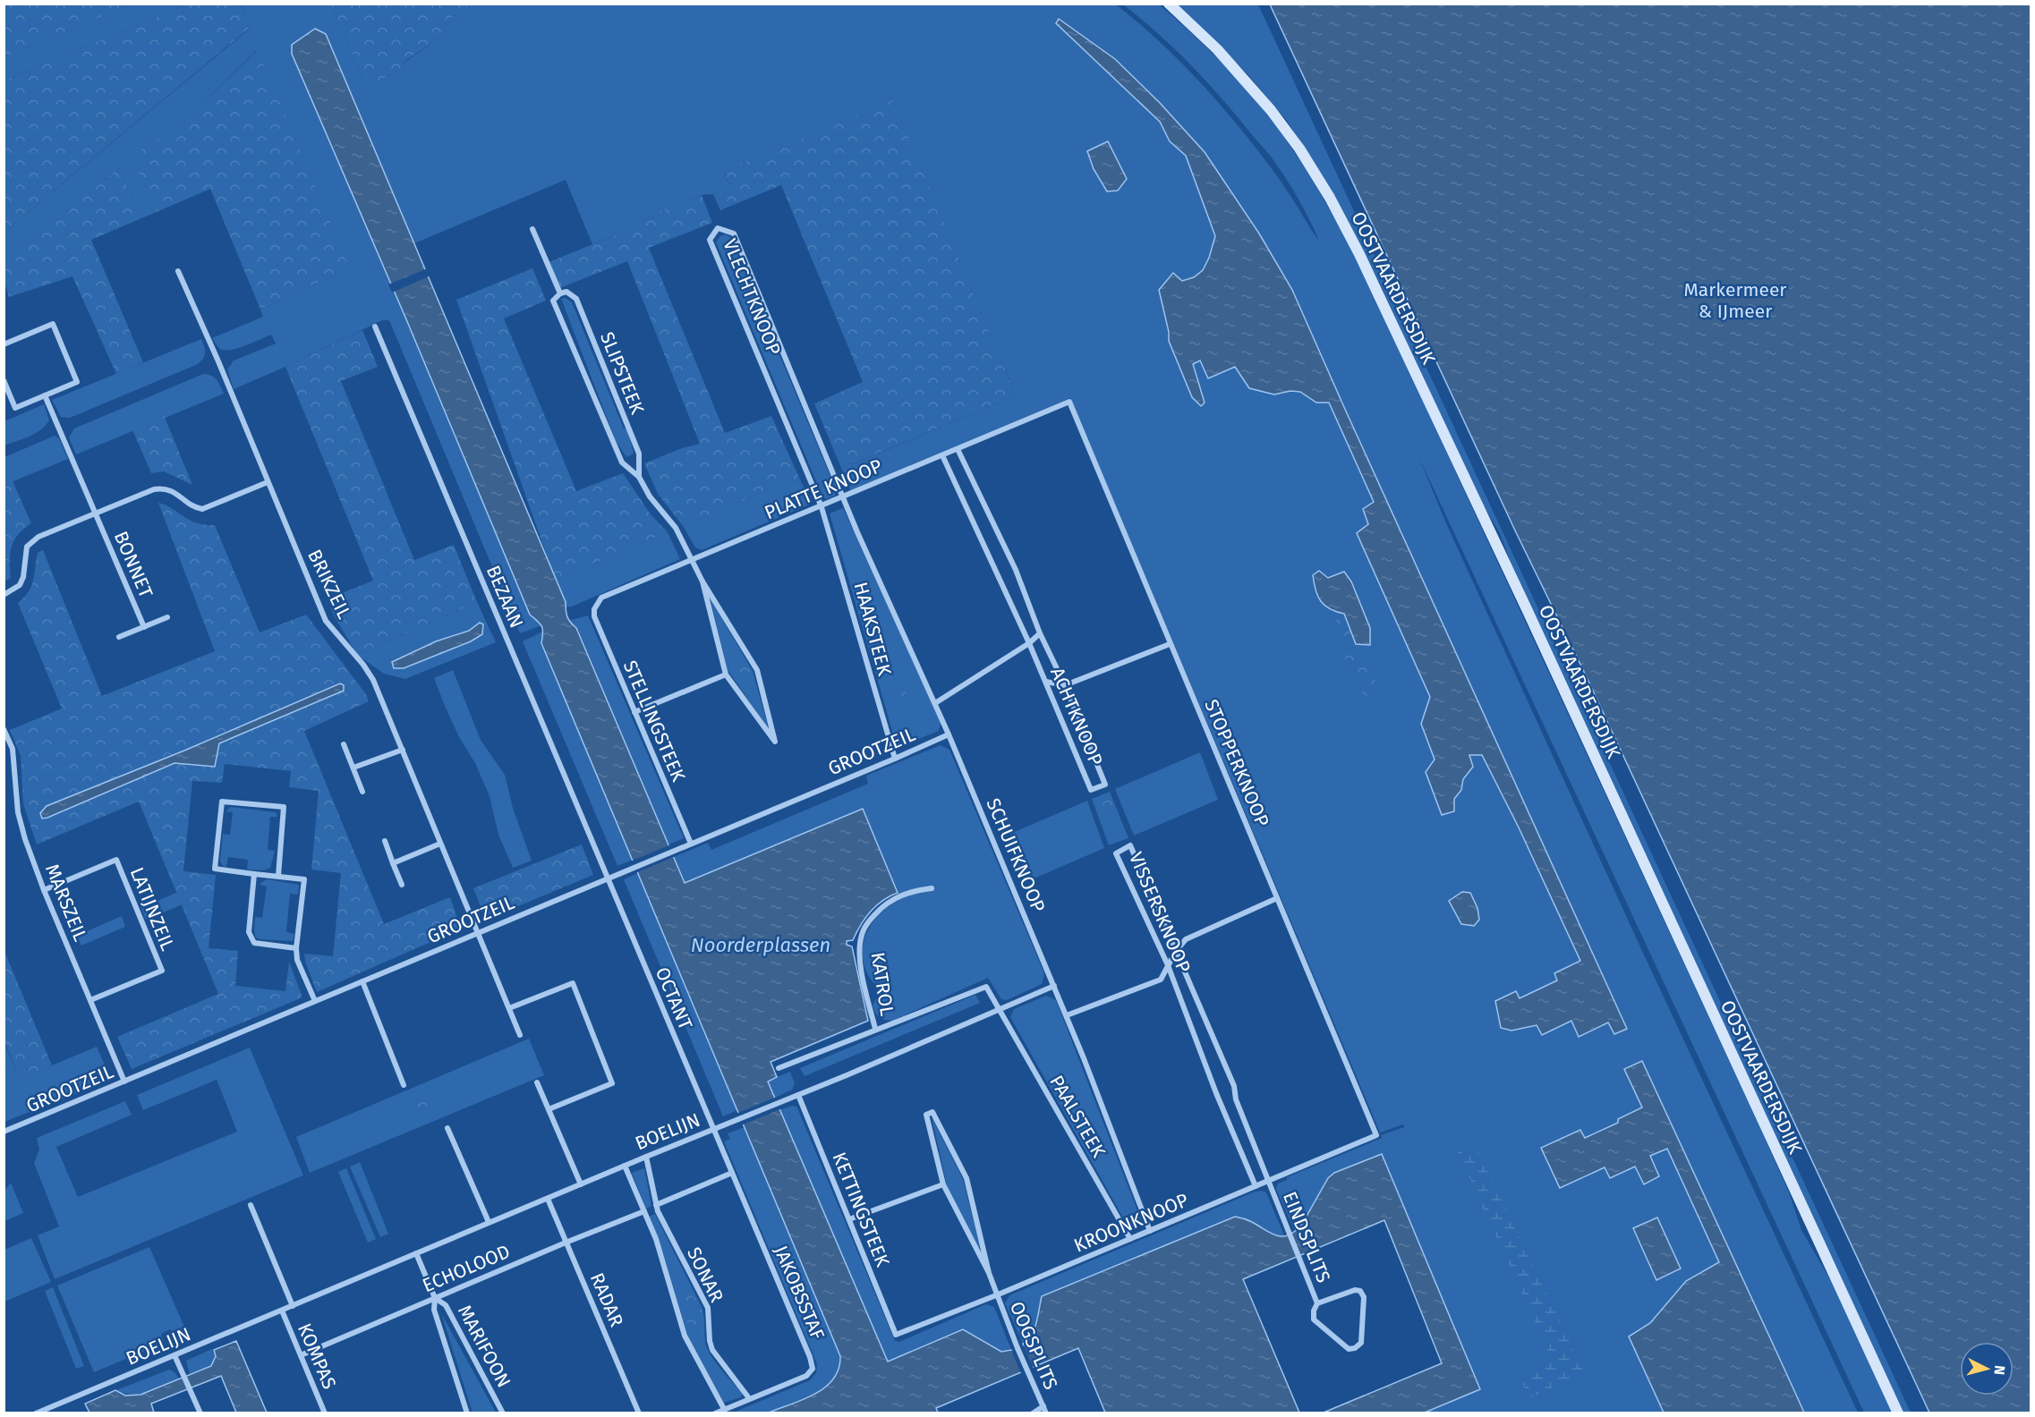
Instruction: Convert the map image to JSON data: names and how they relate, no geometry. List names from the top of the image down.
{
  "streets": {
    "main road": ["OOSTVAARDERSDIJK"],
    "street": [
      "VLECHTKNOOP",
      "SLIPSTEEK",
      "PLATTE KNOOP",
      "BONNET",
      "BRIKZEIL",
      "BEZAAN",
      "HAAKSTEEK",
      "ACHTKNOOP",
      "STELLINGSTEEK",
      "GROOTZEIL",
      "STOPPERKNOOP",
      "SCHUIFKNOOP",
      "MARSZEIL",
      "LATIJNZEIL",
      "VISSERSKNOOP",
      "KATROL",
      "OCTANT",
      "PAALSTEEK",
      "BOELIJN",
      "KETTINGSTEEK",
      "KROONKNOOP",
      "EINDSPLITS",
      "ECHOLOOD",
      "SONAR",
      "JAKOBSSTAF",
      "RADAR",
      "OOGSPLITS",
      "MARIFOON",
      "KOMPAS"
    ]
  },
  "crossings": [
    ["VLECHTKNOOP", "PLATTE KNOOP"],
    ["VLECHTKNOOP", "HAAKSTEEK"],
    ["VLECHTKNOOP", "SCHUIFKNOOP"],
    ["SLIPSTEEK", "PLATTE KNOOP"],
    ["PLATTE KNOOP", "HAAKSTEEK"],
    ["PLATTE KNOOP", "ACHTKNOOP"],
    ["PLATTE KNOOP", "STELLINGSTEEK"],
    ["PLATTE KNOOP", "STOPPERKNOOP"],
    ["PLATTE KNOOP", "SCHUIFKNOOP"],
    ["BONNET", "BRIKZEIL"],
    ["BRIKZEIL", "GROOTZEIL"],
    ["BEZAAN", "GROOTZEIL"],
    ["BEZAAN", "OCTANT"],
    ["HAAKSTEEK", "GROOTZEIL"],
    ["STELLINGSTEEK", "GROOTZEIL"],
    ["GROOTZEIL", "SCHUIFKNOOP"],
    ["GROOTZEIL", "MARSZEIL"],
    ["GROOTZEIL", "OCTANT"],
    ["STOPPERKNOOP", "KROONKNOOP"],
    ["SCHUIFKNOOP", "BOELIJN"],
    ["SCHUIFKNOOP", "KROONKNOOP"],
    ["MARSZEIL", "LATIJNZEIL"],
    ["VISSERSKNOOP", "KROONKNOOP"],
    ["VISSERSKNOOP", "EINDSPLITS"],
    ["KATROL", "PAALSTEEK"],
    ["KATROL", "BOELIJN"],
    ["OCTANT", "BOELIJN"],
    ["OCTANT", "JAKOBSSTAF"],
    ["PAALSTEEK", "BOELIJN"],
    ["PAALSTEEK", "KROONKNOOP"],
    ["BOELIJN", "KETTINGSTEEK"],
    ["BOELIJN", "SONAR"],
    ["BOELIJN", "JAKOBSSTAF"],
    ["BOELIJN", "RADAR"],
    ["BOELIJN", "MARIFOON"],
    ["BOELIJN", "KOMPAS"],
    ["KETTINGSTEEK", "KROONKNOOP"],
    ["KROONKNOOP", "EINDSPLITS"],
    ["KROONKNOOP", "OOGSPLITS"],
    ["ECHOLOOD", "SONAR"],
    ["ECHOLOOD", "RADAR"],
    ["ECHOLOOD", "MARIFOON"],
    ["ECHOLOOD", "KOMPAS"],
    ["SONAR", "JAKOBSSTAF"]
  ],
  "water": ["Noorderplassen"],
  "parks": ["Markermeer & IJmeer"],
  "north": "right"
}
